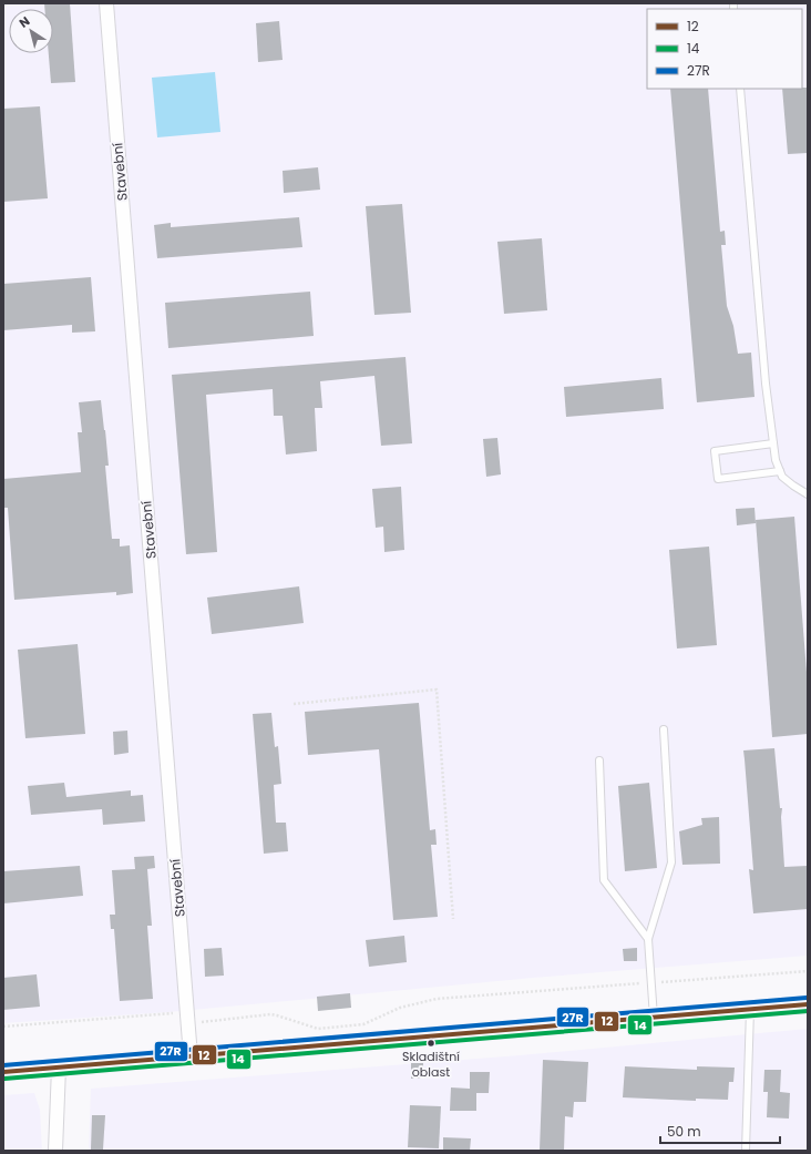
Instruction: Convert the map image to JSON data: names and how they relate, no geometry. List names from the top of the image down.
{
  "streets": {
    "street": ["Stavební"]
  },
  "places": ["Skladištní oblast"],
  "lines": ["transit line 27R", "transit line 12", "transit line 14"],
  "legend": ["12", "14", "27R"],
  "scale_bar": "50 m",
  "north": "top left"
}
